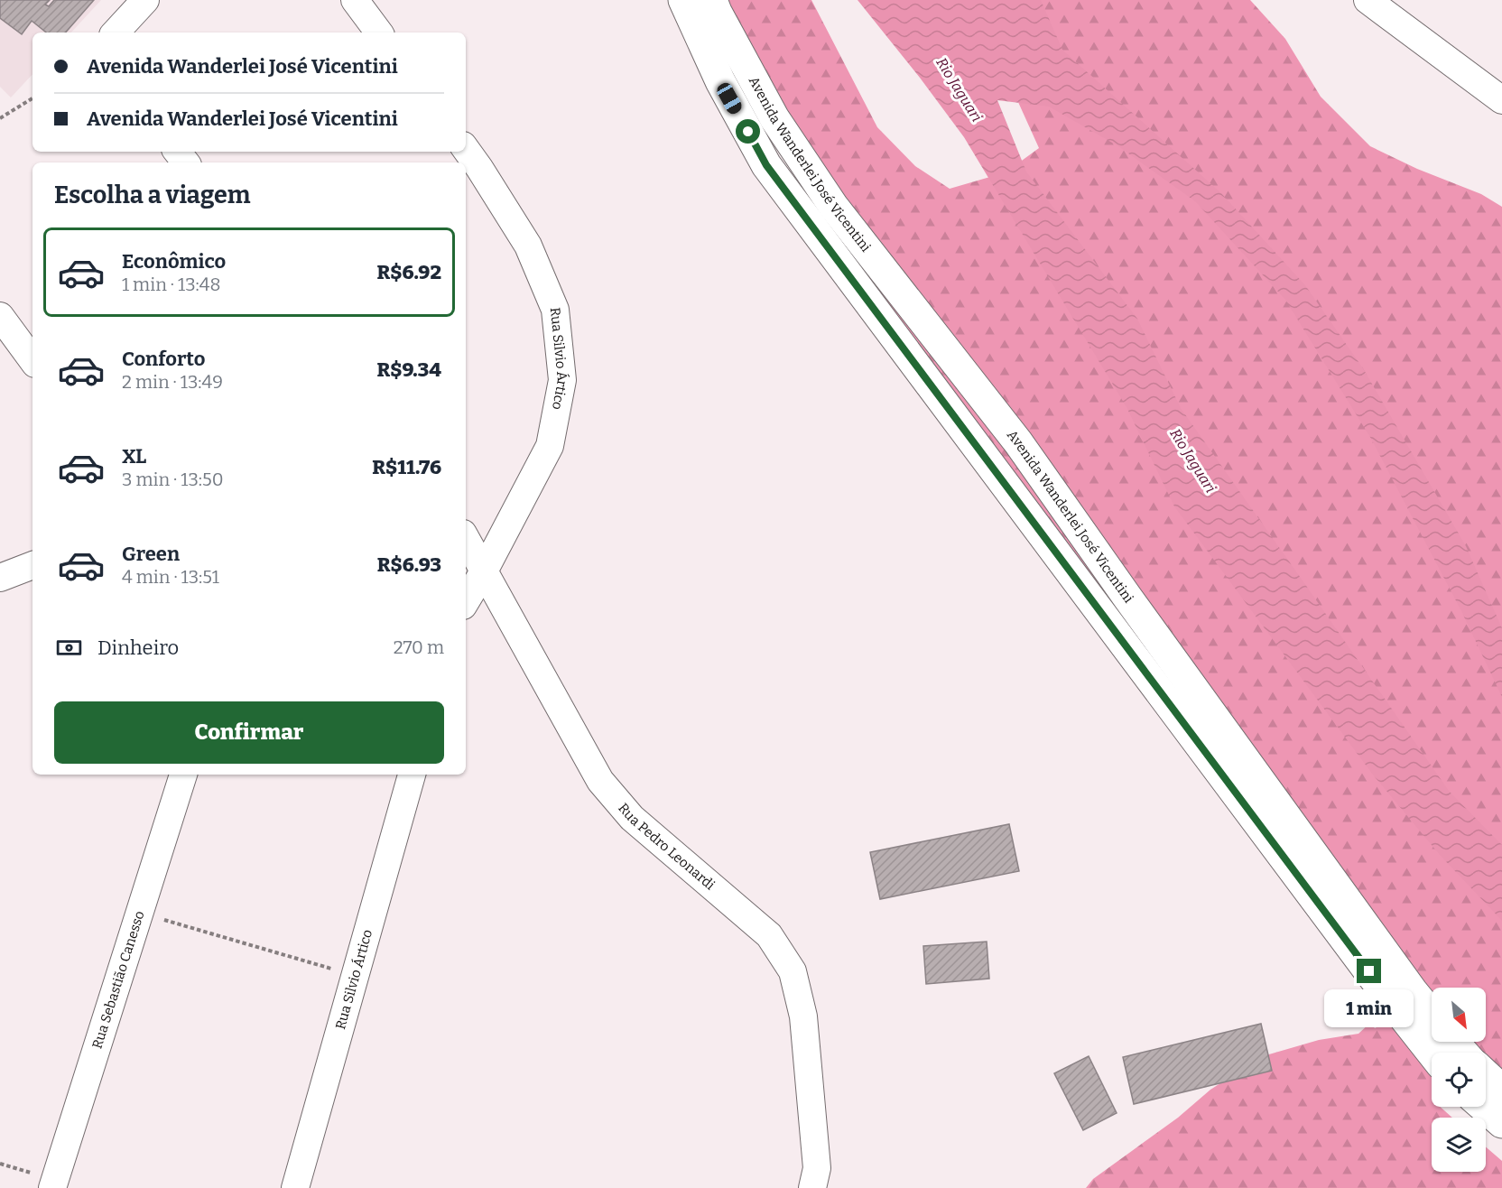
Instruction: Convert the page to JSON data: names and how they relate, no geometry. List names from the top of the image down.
{
  "streets": {
    "main road": ["Avenida Wanderlei José Vicentini"],
    "street": ["Rua Silvio Ártico", "Rua Pedro Leonardi", "Rua Sebastião Canesso"]
  },
  "crossings": [
    ["Rua Silvio Ártico", "Rua Pedro Leonardi"]
  ],
  "water": ["Rio Jaguari"],
  "north": "bottom right",
  "page": {
    "banner": ["Avenida Wanderlei José Vicentini", "Avenida Wanderlei José Vicentini"],
    "heading": "Escolha a viagem",
    "list": [
      {
        "name": "Econômico",
        "note": "1 min · 13:48",
        "value": "R$6.92"
      },
      {
        "name": "Conforto",
        "note": "2 min · 13:49",
        "value": "R$9.34"
      },
      {
        "name": "XL",
        "note": "3 min · 13:50",
        "value": "R$11.76"
      },
      {
        "name": "Green",
        "note": "4 min · 13:51",
        "value": "R$6.93"
      }
    ],
    "pay": ["Dinheiro", "270 m"],
    "buttons": "Confirmar",
    "bubble": "1 min"
  }
}
